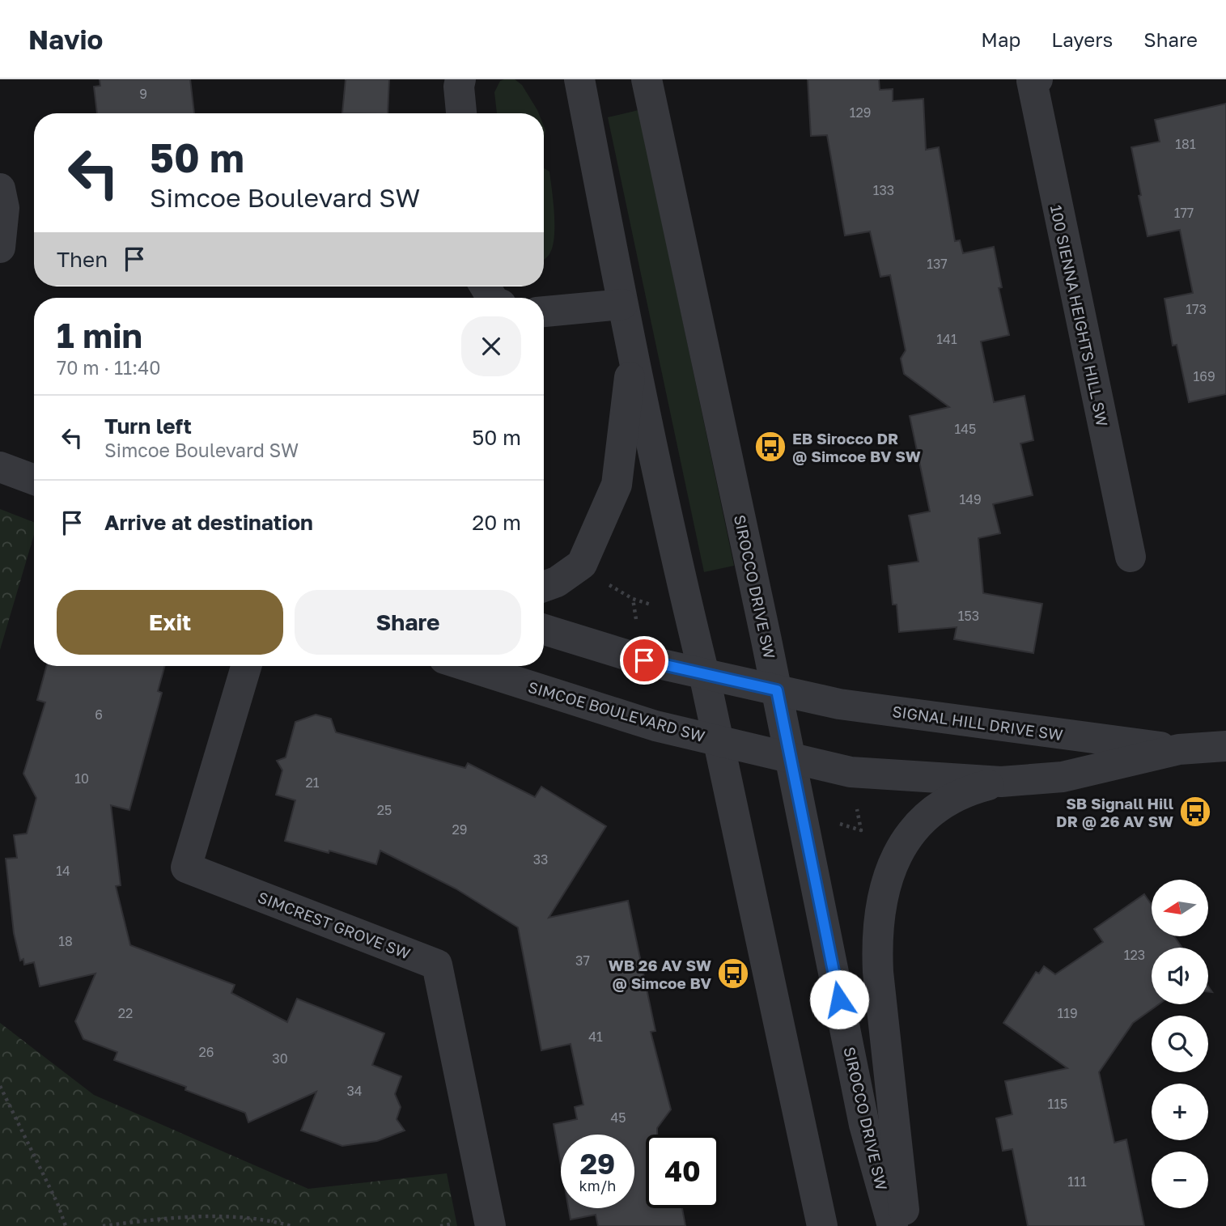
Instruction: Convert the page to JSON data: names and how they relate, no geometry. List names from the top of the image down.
{
  "streets": {
    "street": [
      "100 SIENNA HEIGHTS HILL SW",
      "SIROCCO DRIVE SW",
      "SIMCOE BOULEVARD SW",
      "SIGNAL HILL DRIVE SW",
      "SIMCREST GROVE SW"
    ]
  },
  "crossings": [
    ["SIROCCO DRIVE SW", "SIMCOE BOULEVARD SW"],
    ["SIROCCO DRIVE SW", "SIGNAL HILL DRIVE SW"],
    ["SIMCOE BOULEVARD SW", "SIGNAL HILL DRIVE SW"]
  ],
  "places": {
    "bus stop": ["EB Sirocco DR @ Simcoe BV SW", "SB Signall Hill DR @ 26 AV SW", "WB 26 AV SW @ Simcoe BV"]
  },
  "house_numbers": [
    "9",
    "129",
    "181",
    "133",
    "177",
    "137",
    "173",
    "141",
    "169",
    "145",
    "149",
    "153",
    "6",
    "10",
    "21",
    "25",
    "29",
    "33",
    "14",
    "18",
    "123",
    "37",
    "22",
    "119",
    "41",
    "26",
    "30",
    "34",
    "115",
    "45",
    "111"
  ],
  "north": "left",
  "page": {
    "header": "Navio",
    "nav": ["Map", "Layers", "Share"],
    "turn": ["50 m", "Simcoe Boulevard SW"],
    "then": "Then",
    "heading": ["1 min", "70 m · 11:40"],
    "list": [
      {
        "name": "Turn left",
        "note": "Simcoe Boulevard SW",
        "value": "50 m"
      },
      {
        "name": "Arrive at destination",
        "value": "20 m"
      }
    ],
    "buttons": ["Exit", "Share"],
    "map_buttons": ["+", "−"],
    "speed": "29 km/h",
    "limit": "40"
  }
}
